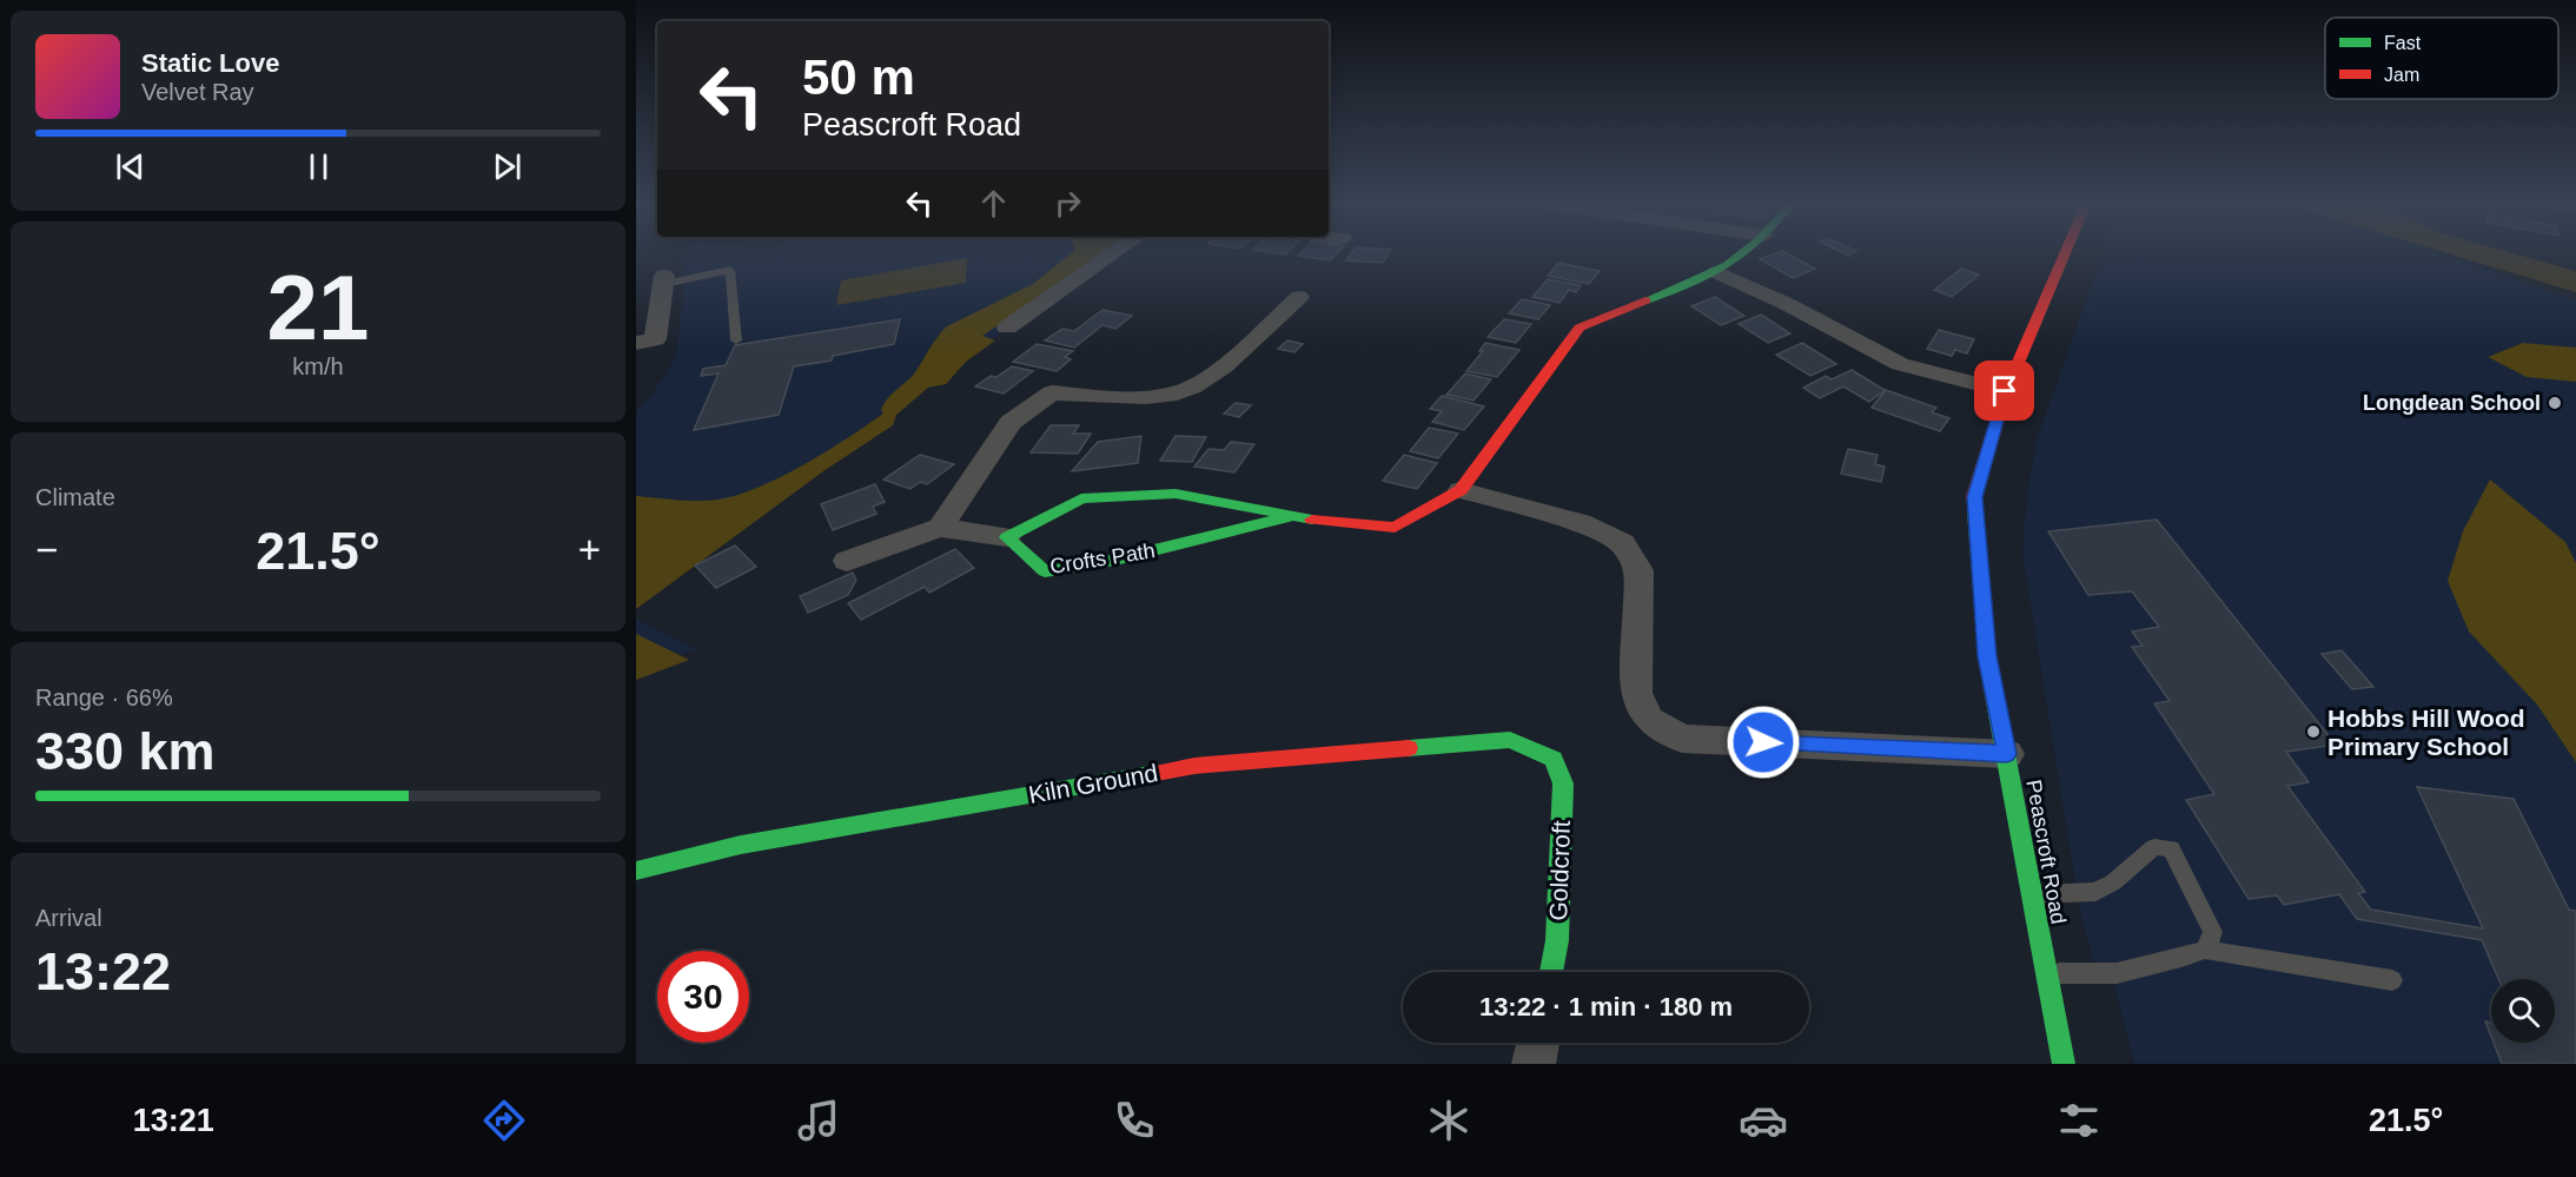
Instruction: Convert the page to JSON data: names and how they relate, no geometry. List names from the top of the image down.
{
  "streets": {
    "street": [
      "Crofts Path",
      "Kiln Ground",
      "Peascroft Road",
      "Goldcroft"
    ]
  },
  "crossings": [
    ["Kiln Ground", "Goldcroft"]
  ],
  "places": ["Longdean School", "Hobbs Hill Wood Primary School"],
  "legend": ["Fast", "Jam"],
  "page": {
    "turn": ["50 m", "Peascroft Road"],
    "song": ["Static Love", "Velvet Ray"],
    "tile": [
      ["21", "km/h"],
      "Climate",
      ["Range · 66%", "330 km"],
      ["Arrival", "13:22"]
    ],
    "heat": ["−", "21.5°", "+"],
    "limit": "30",
    "trip": "13:22 · 1 min · 180 m",
    "tabs": ["13:21", "21.5°"]
  }
}
